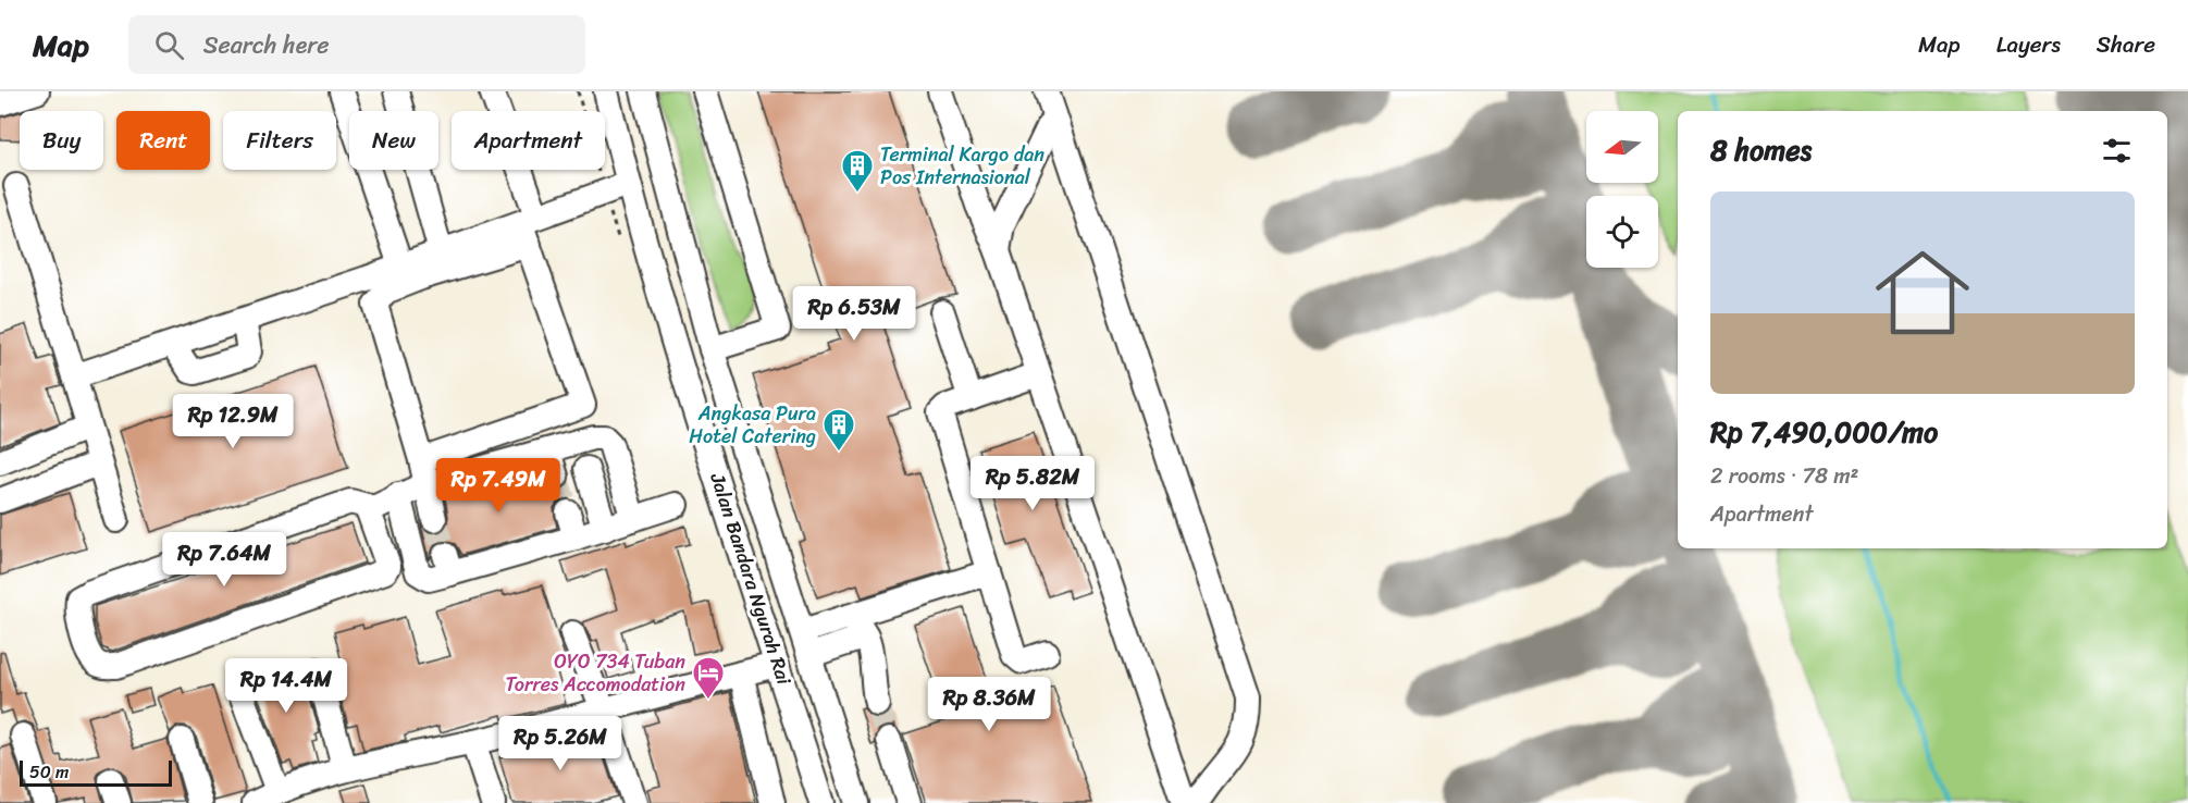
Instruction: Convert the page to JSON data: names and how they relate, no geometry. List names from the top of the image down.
{
  "streets": {
    "street": ["Jalan Bandara Ngurah Rai"]
  },
  "places": {
    "building": ["Terminal Kargo dan Pos Internasional", "Angkasa Pura Hotel Catering"],
    "hotel": ["OYO 734 Tuban Torres Accomodation"]
  },
  "scale_bar": "50 m",
  "north": "left",
  "page": {
    "header": "Map",
    "search": "Search here",
    "nav": ["Map", "Layers", "Share"],
    "chip": [
      "Buy",
      "Rent",
      "Filters",
      "New",
      "Apartment"
    ],
    "heading": "8 homes",
    "list": [
      {
        "name": "Rp 7,490,000/mo",
        "note": "2 rooms · 78 m² · Apartment"
      }
    ],
    "price": [
      "Rp 6.53M",
      "Rp 12.9M",
      "Rp 5.82M",
      "Rp 7.49M",
      "Rp 7.64M",
      "Rp 14.4M",
      "Rp 8.36M",
      "Rp 5.26M"
    ],
    "scale": "50 m"
  }
}
